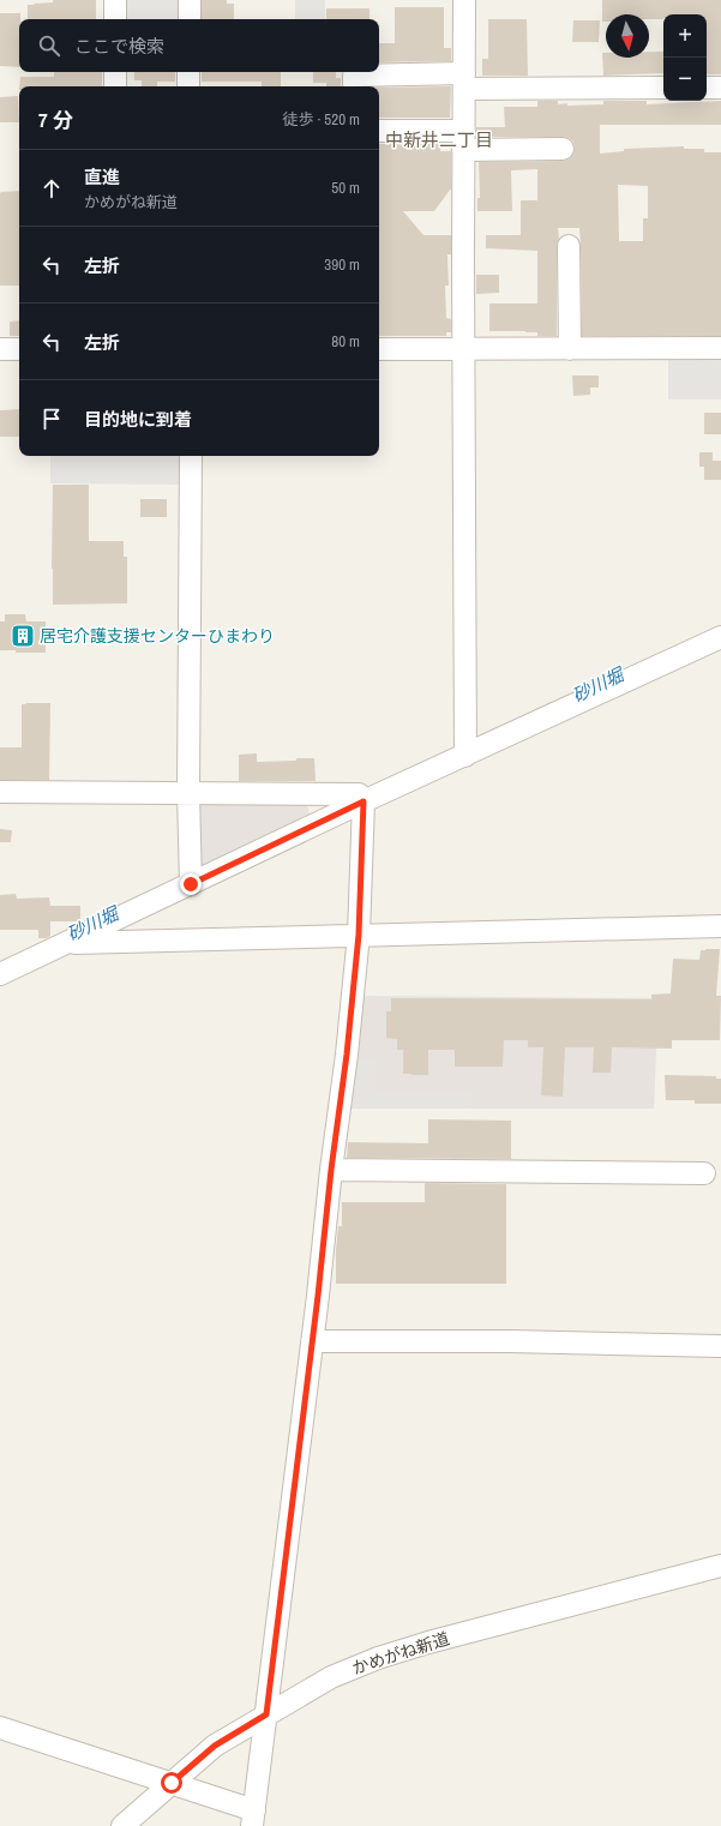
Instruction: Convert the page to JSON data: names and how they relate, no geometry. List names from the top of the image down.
{
  "streets": {
    "street": ["かめがね新道"]
  },
  "districts": ["中新井二丁目"],
  "water": ["砂川堀"],
  "places": {
    "building": ["居宅介護支援センターひまわり"]
  },
  "north": "bottom",
  "page": {
    "map_buttons": ["+", "−"],
    "search": "ここで検索",
    "heading": ["7 分", "徒歩 · 520 m"],
    "list": [
      ["直進", "かめがね新道", "50 m"],
      ["左折", "390 m"],
      ["左折", "80 m"],
      "目的地に到着"
    ]
  }
}
